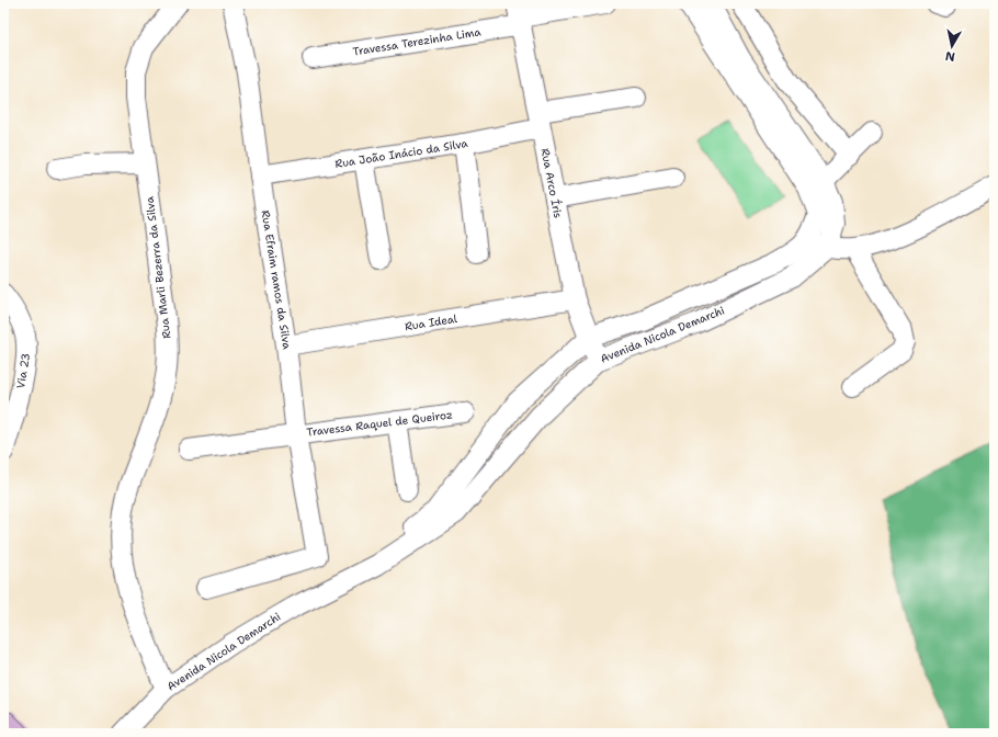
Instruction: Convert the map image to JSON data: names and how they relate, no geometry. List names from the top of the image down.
{
  "streets": {
    "street": [
      "Travessa Terezinha Lima",
      "Rua João Inácio da Silva",
      "Rua Arco Íris",
      "Rua Marli Bezerra da Silva",
      "Rua Efraim ramos da Silva",
      "Rua Ideal",
      "Avenida Nicola Demarchi",
      "Via 23",
      "Travessa Raquel de Queiroz"
    ]
  },
  "crossings": [
    ["Travessa Terezinha Lima", "Rua Arco Íris"],
    ["Rua João Inácio da Silva", "Rua Arco Íris"],
    ["Rua João Inácio da Silva", "Rua Efraim ramos da Silva"],
    ["Rua Arco Íris", "Rua Ideal"],
    ["Rua Arco Íris", "Avenida Nicola Demarchi"],
    ["Rua Marli Bezerra da Silva", "Avenida Nicola Demarchi"],
    ["Rua Efraim ramos da Silva", "Rua Ideal"],
    ["Rua Efraim ramos da Silva", "Travessa Raquel de Queiroz"]
  ],
  "north": "bottom"
}
